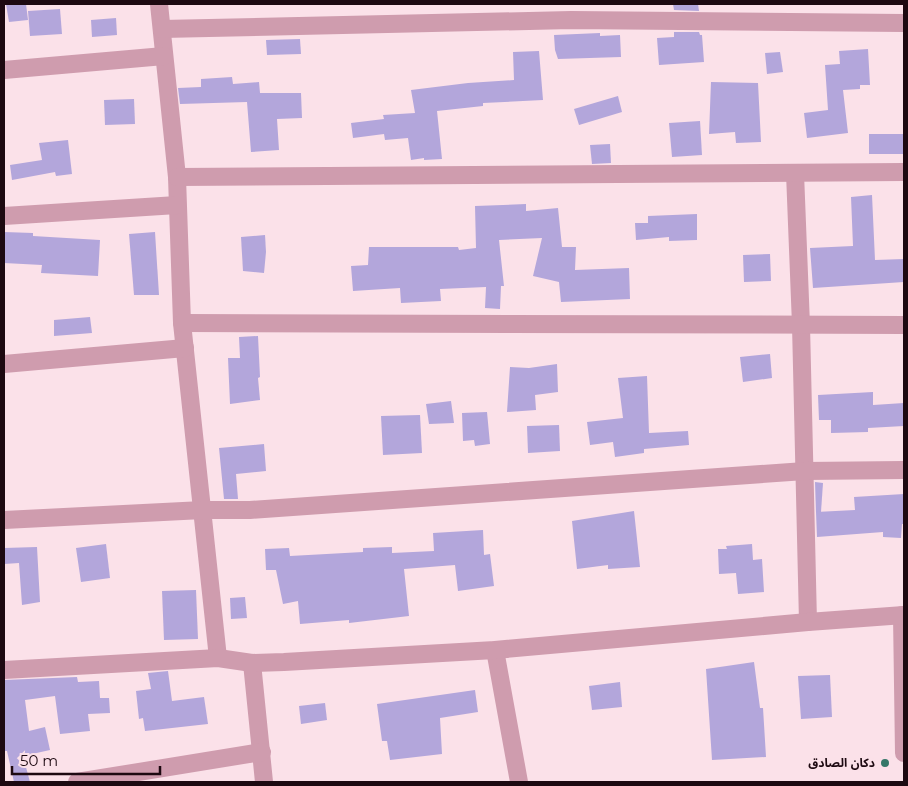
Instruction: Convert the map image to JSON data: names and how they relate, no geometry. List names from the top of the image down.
{
  "places": ["دكان الصادق"],
  "scale_bar": "50 m"
}
